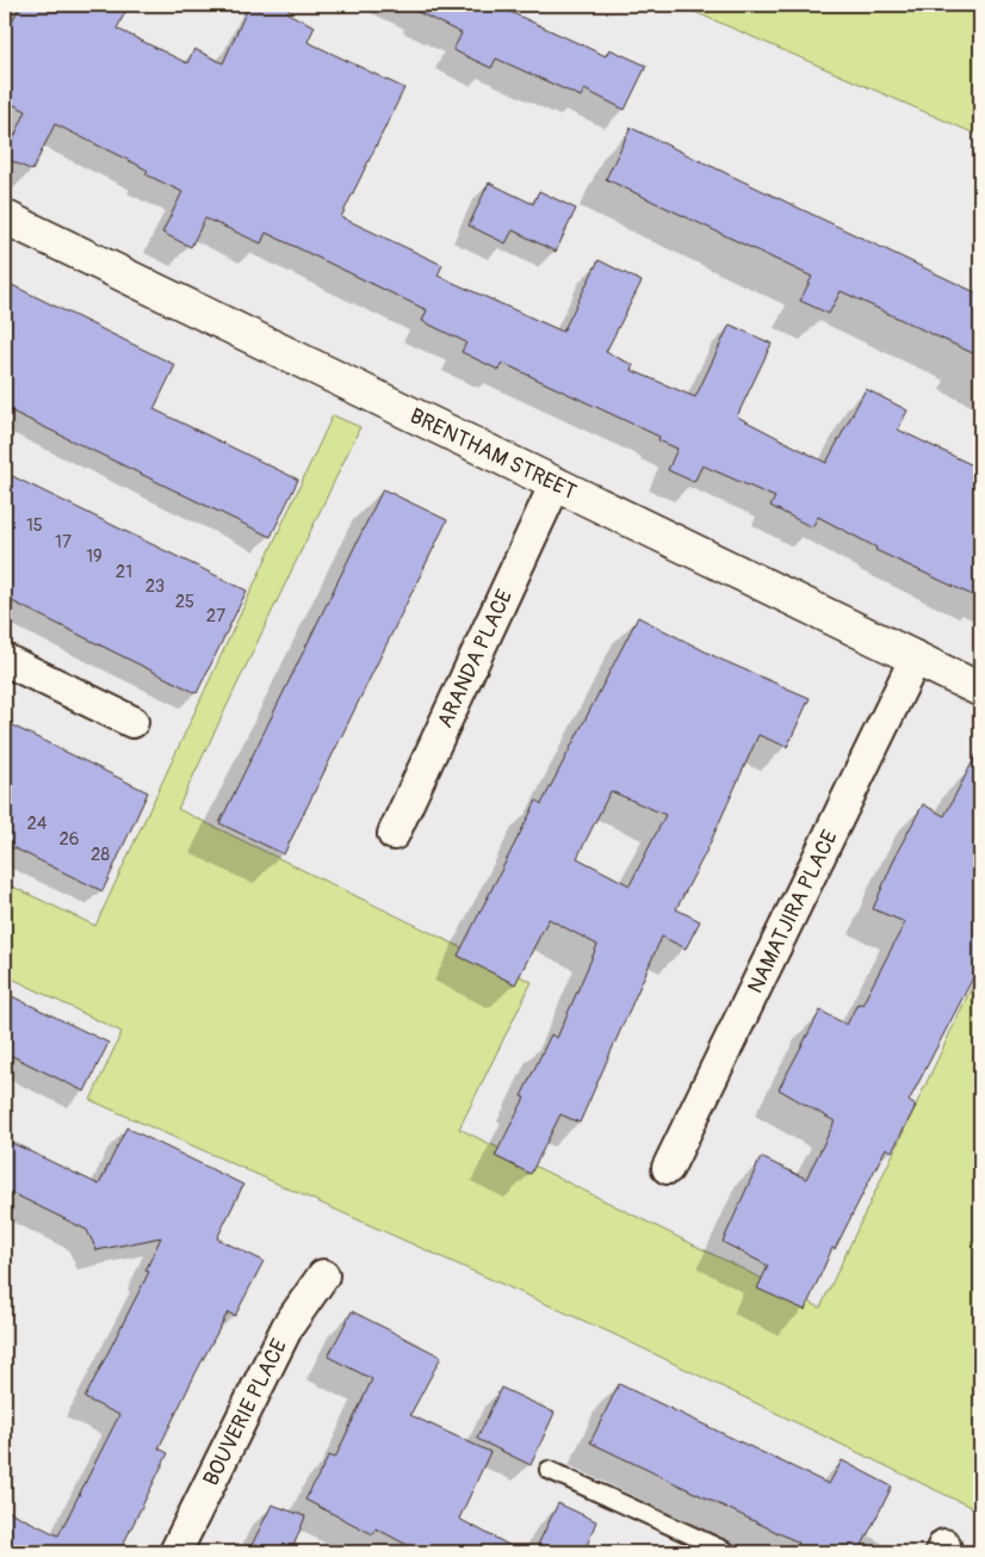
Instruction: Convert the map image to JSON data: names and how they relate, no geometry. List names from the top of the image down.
{
  "streets": {
    "street": [
      "BRENTHAM STREET",
      "ARANDA PLACE",
      "NAMATJIRA PLACE",
      "BOUVERIE PLACE"
    ]
  },
  "crossings": [
    ["BRENTHAM STREET", "ARANDA PLACE"],
    ["BRENTHAM STREET", "NAMATJIRA PLACE"]
  ],
  "house_numbers": [
    "15",
    "17",
    "19",
    "21",
    "23",
    "25",
    "27",
    "24",
    "26",
    "28"
  ]
}
